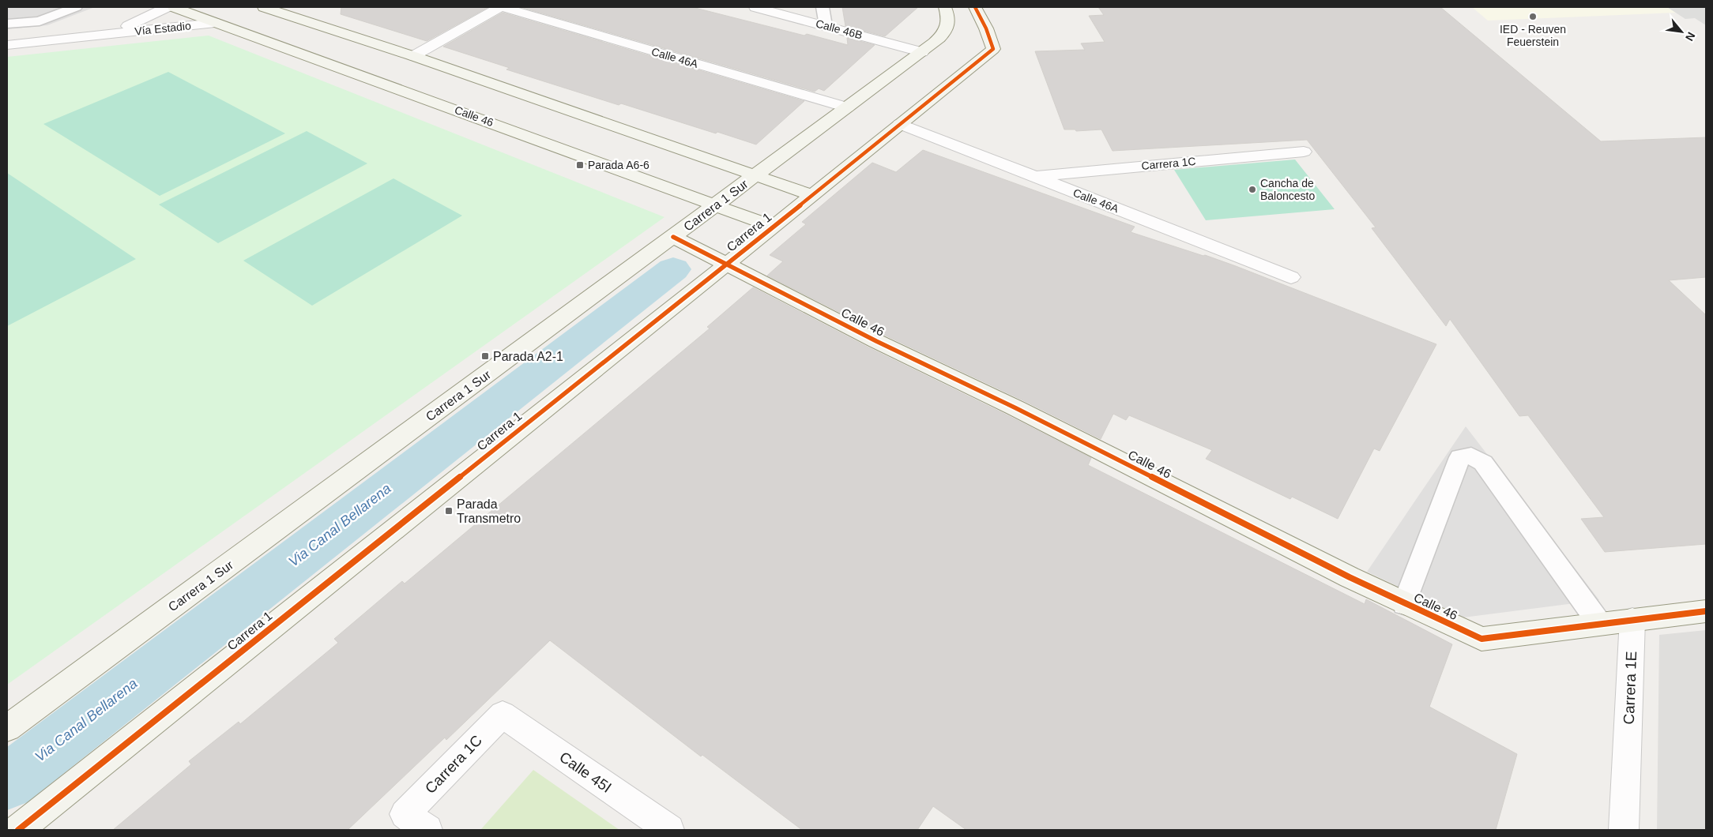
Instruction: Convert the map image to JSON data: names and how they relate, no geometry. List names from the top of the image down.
{
  "streets": {
    "street": [
      "Vía Estadio",
      "Calle 46B",
      "Calle 46A",
      "Calle 46",
      "Carrera 1C",
      "Carrera 1 Sur",
      "Carrera 1",
      "Carrera 1E",
      "Calle 45I"
    ]
  },
  "crossings": [
    ["Vía Estadio", "Calle 46"],
    ["Calle 46B", "Carrera 1 Sur"],
    ["Calle 46A", "Carrera 1C"],
    ["Calle 46A", "Carrera 1 Sur"],
    ["Calle 46A", "Carrera 1"],
    ["Calle 46", "Carrera 1 Sur"],
    ["Calle 46", "Carrera 1"],
    ["Calle 46", "Carrera 1E"],
    ["Carrera 1C", "Calle 45I"]
  ],
  "water": ["Via Canal Bellarena"],
  "places": {
    "other": ["IED - Reuven Feuerstein", "Cancha de Baloncesto"],
    "transit": ["Parada A6-6", "Parada A2-1", "Parada Transmetro"]
  },
  "north": "bottom right"
}
